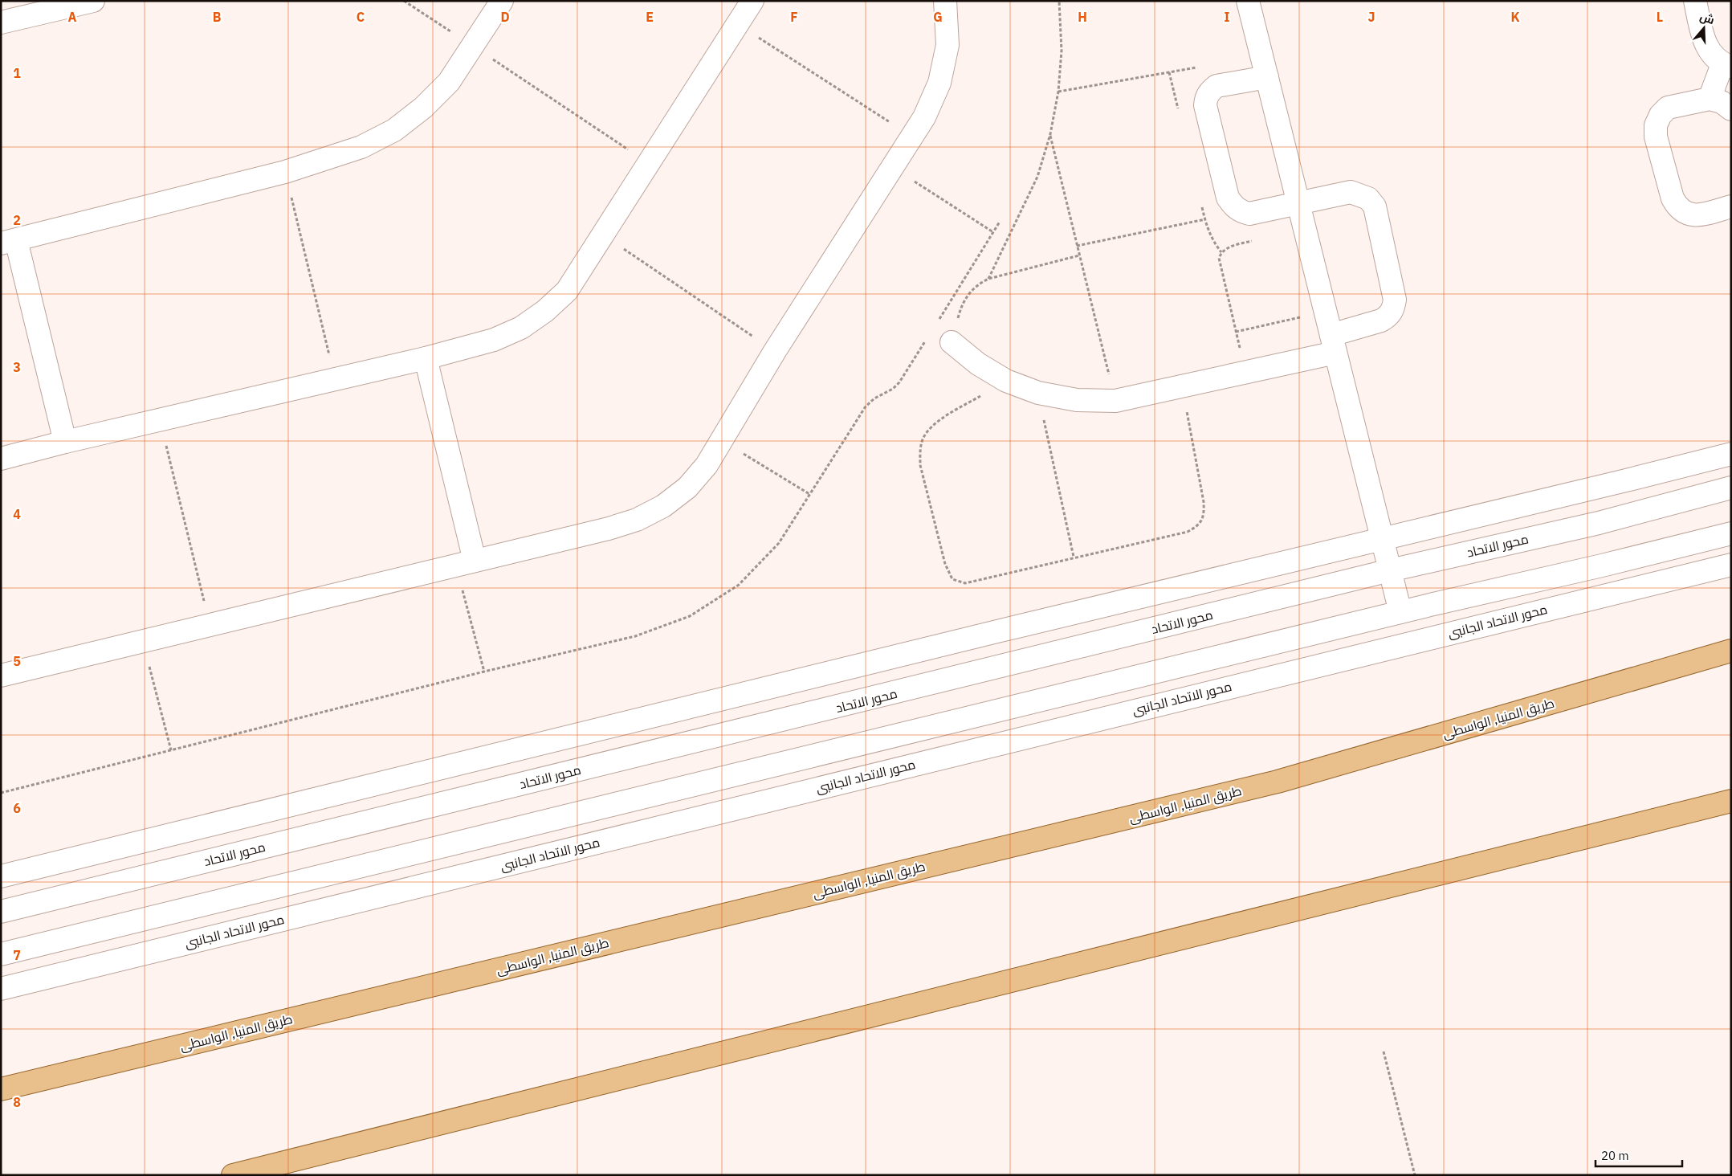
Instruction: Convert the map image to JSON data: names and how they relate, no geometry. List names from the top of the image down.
{
  "streets": {
    "main road": ["طريق المنيا, الواسطى"],
    "street": ["محور الاتحاد", "محور الاتحاد الجانبى"]
  },
  "scale_bar": "20 m",
  "north": "top",
  "grid": {
    "columns": [
      "A",
      "B",
      "C",
      "D",
      "E",
      "F",
      "G",
      "H",
      "I",
      "J",
      "K",
      "L"
    ],
    "rows": [
      "1",
      "2",
      "3",
      "4",
      "5",
      "6",
      "7",
      "8"
    ]
  }
}
